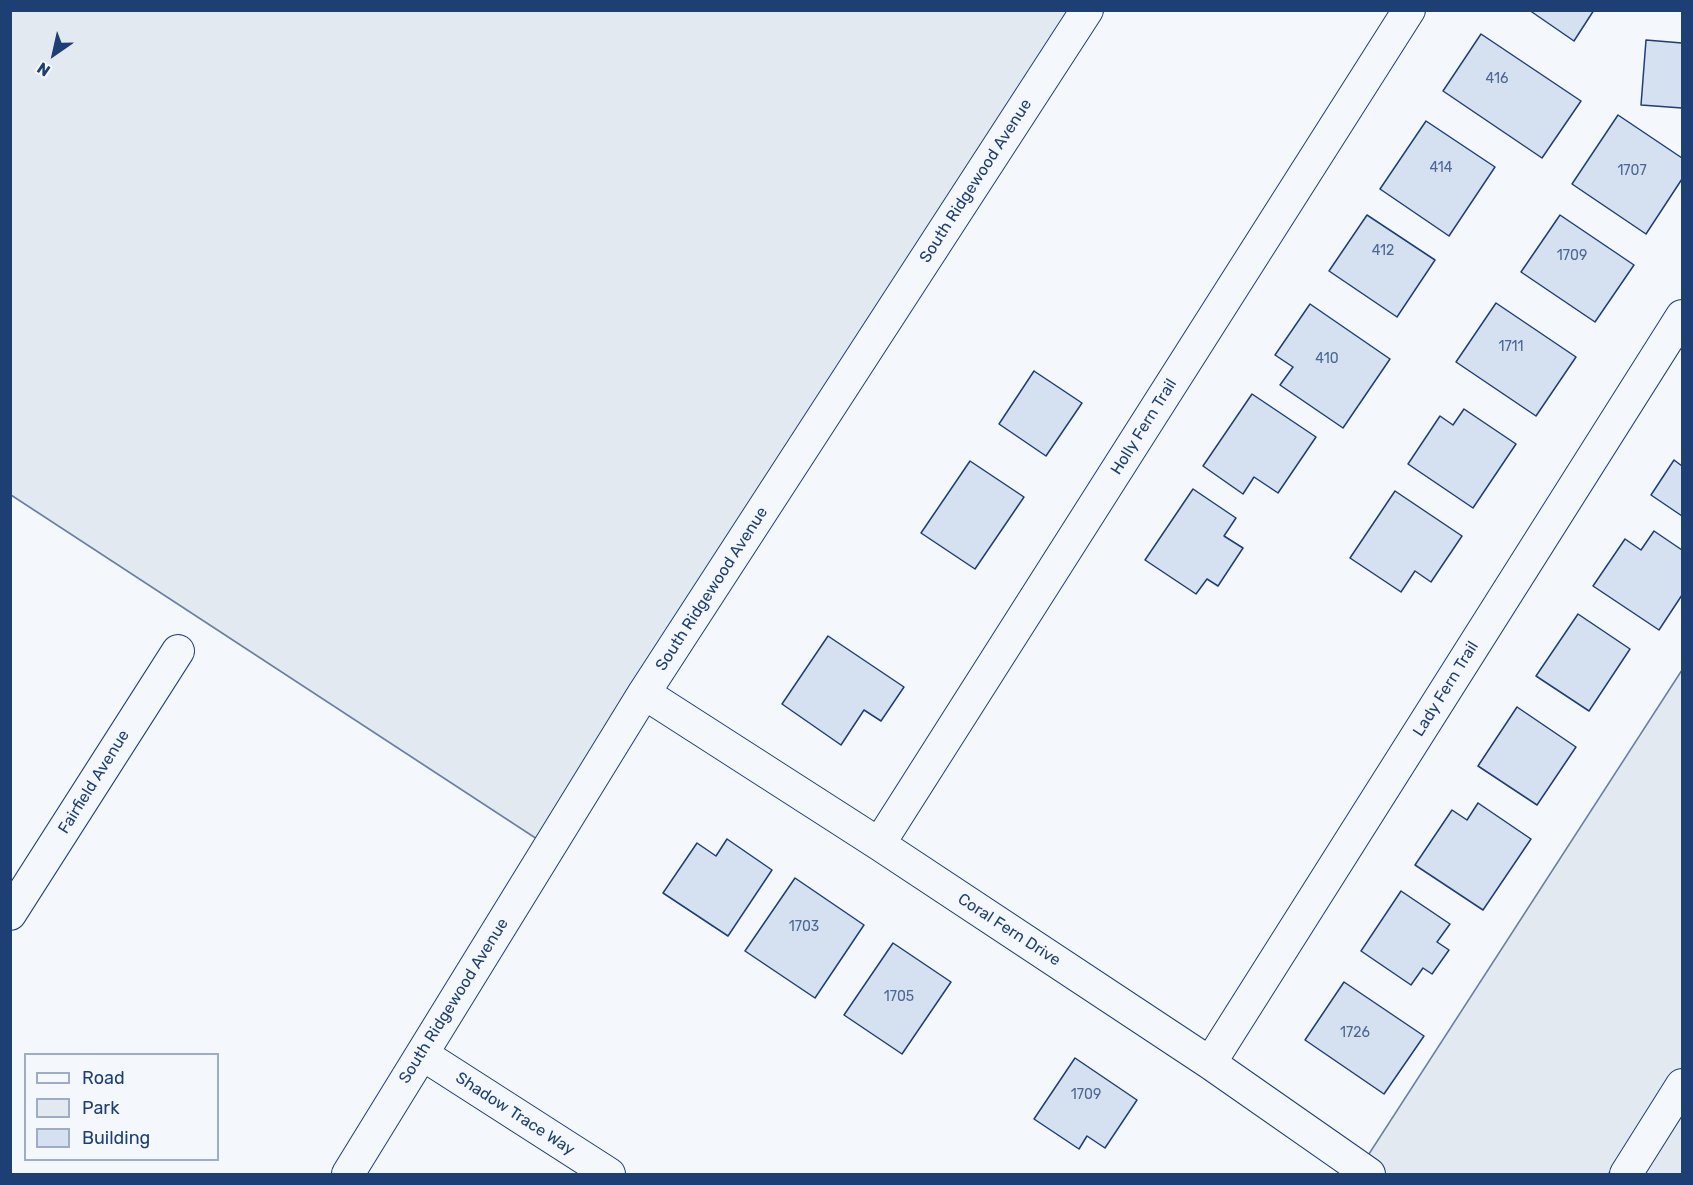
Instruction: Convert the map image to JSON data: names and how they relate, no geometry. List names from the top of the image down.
{
  "streets": {
    "street": [
      "South Ridgewood Avenue",
      "Holly Fern Trail",
      "Lady Fern Trail",
      "Fairfield Avenue",
      "Coral Fern Drive",
      "Shadow Trace Way"
    ]
  },
  "crossings": [
    ["South Ridgewood Avenue", "Coral Fern Drive"],
    ["South Ridgewood Avenue", "Shadow Trace Way"],
    ["Holly Fern Trail", "Coral Fern Drive"],
    ["Lady Fern Trail", "Coral Fern Drive"]
  ],
  "house_numbers": [
    "416",
    "414",
    "1707",
    "412",
    "1709",
    "1711",
    "410",
    "1703",
    "1705",
    "1726",
    "1709"
  ],
  "legend": ["Road", "Park", "Building"],
  "north": "bottom left"
}
